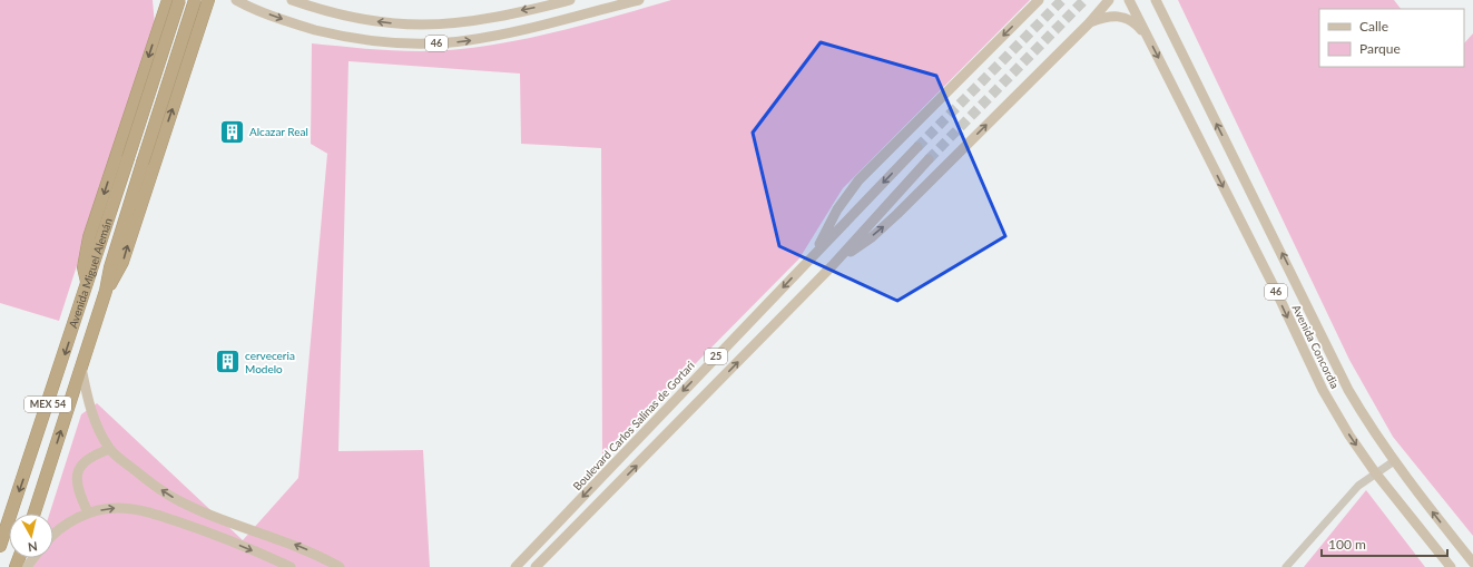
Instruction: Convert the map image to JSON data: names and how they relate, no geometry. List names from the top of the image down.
{
  "streets": {
    "highway": ["Avenida Miguel Alemán", "MEX 54"],
    "main road": [
      "46",
      "Avenida Concordia",
      "25",
      "Boulevard Carlos Salinas de Gortari"
    ]
  },
  "places": {
    "building": ["Alcazar Real", "cerveceria Modelo"]
  },
  "legend": ["Calle", "Parque"],
  "scale_bar": "100 m",
  "north": "bottom"
}
